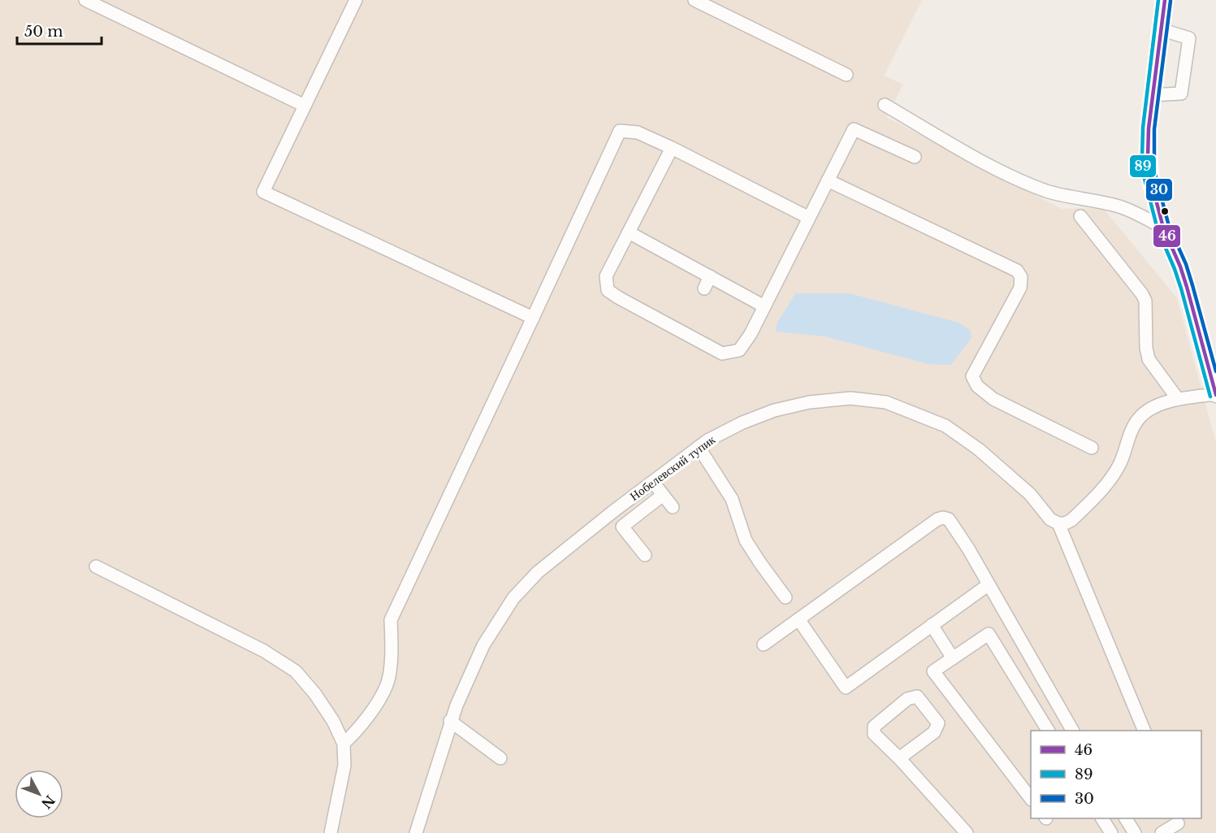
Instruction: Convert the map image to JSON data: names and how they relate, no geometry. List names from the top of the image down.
{
  "streets": {
    "street": ["Нобелевский тупик"]
  },
  "lines": ["transit line 46", "transit line 89", "transit line 30"],
  "legend": ["46", "89", "30"],
  "scale_bar": "50 m",
  "north": "bottom right"
}
